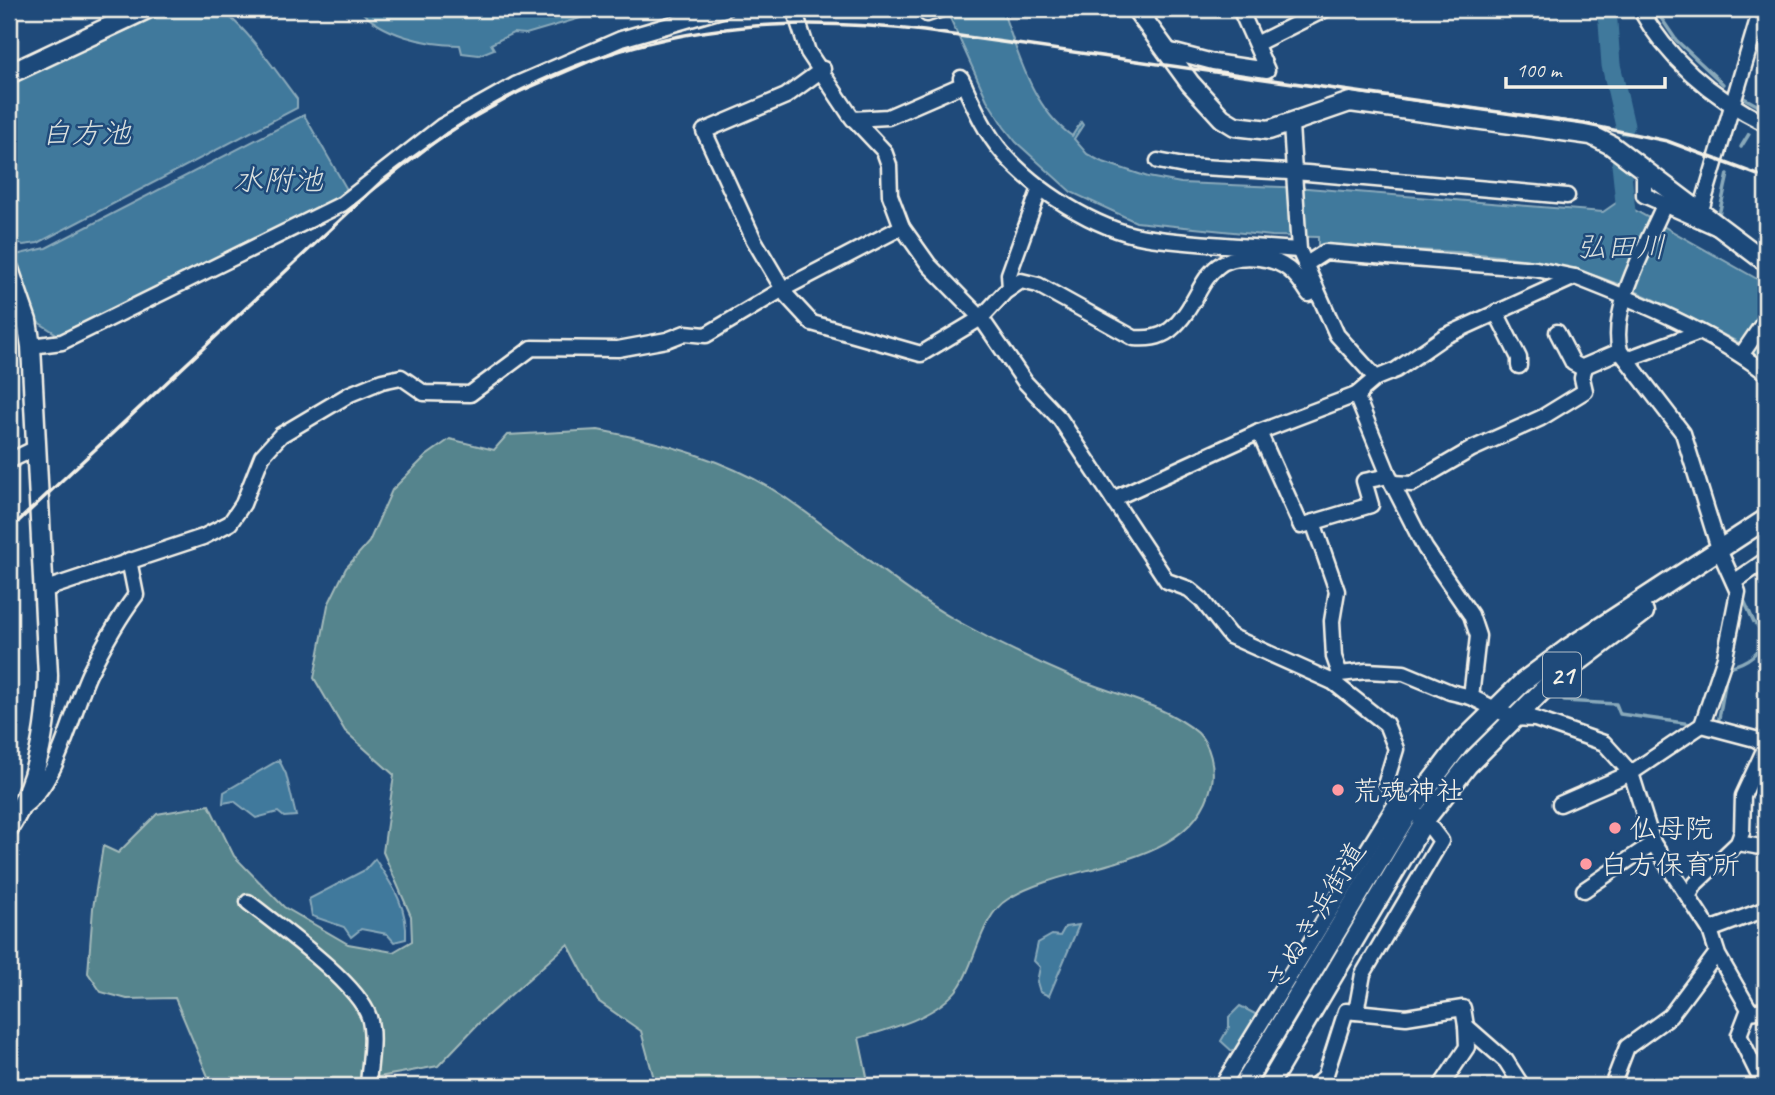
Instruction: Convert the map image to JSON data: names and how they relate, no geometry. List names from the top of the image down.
{
  "streets": {
    "main road": ["21", "さぬき浜街道"]
  },
  "crossings": [
    ["21", "さぬき浜街道"]
  ],
  "water": ["白方池", "水附池", "弘田川"],
  "places": ["荒魂神社", "仏母院", "白方保育所"],
  "scale_bar": "100 m"
}
